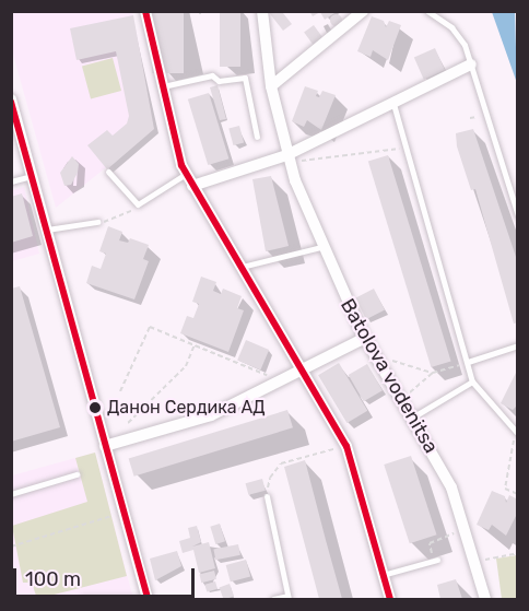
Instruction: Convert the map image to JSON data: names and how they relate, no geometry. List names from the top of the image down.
{
  "streets": {
    "street": ["Batolova vodenitsa"]
  },
  "places": ["Данон Сердика АД"],
  "scale_bar": "100 m"
}
